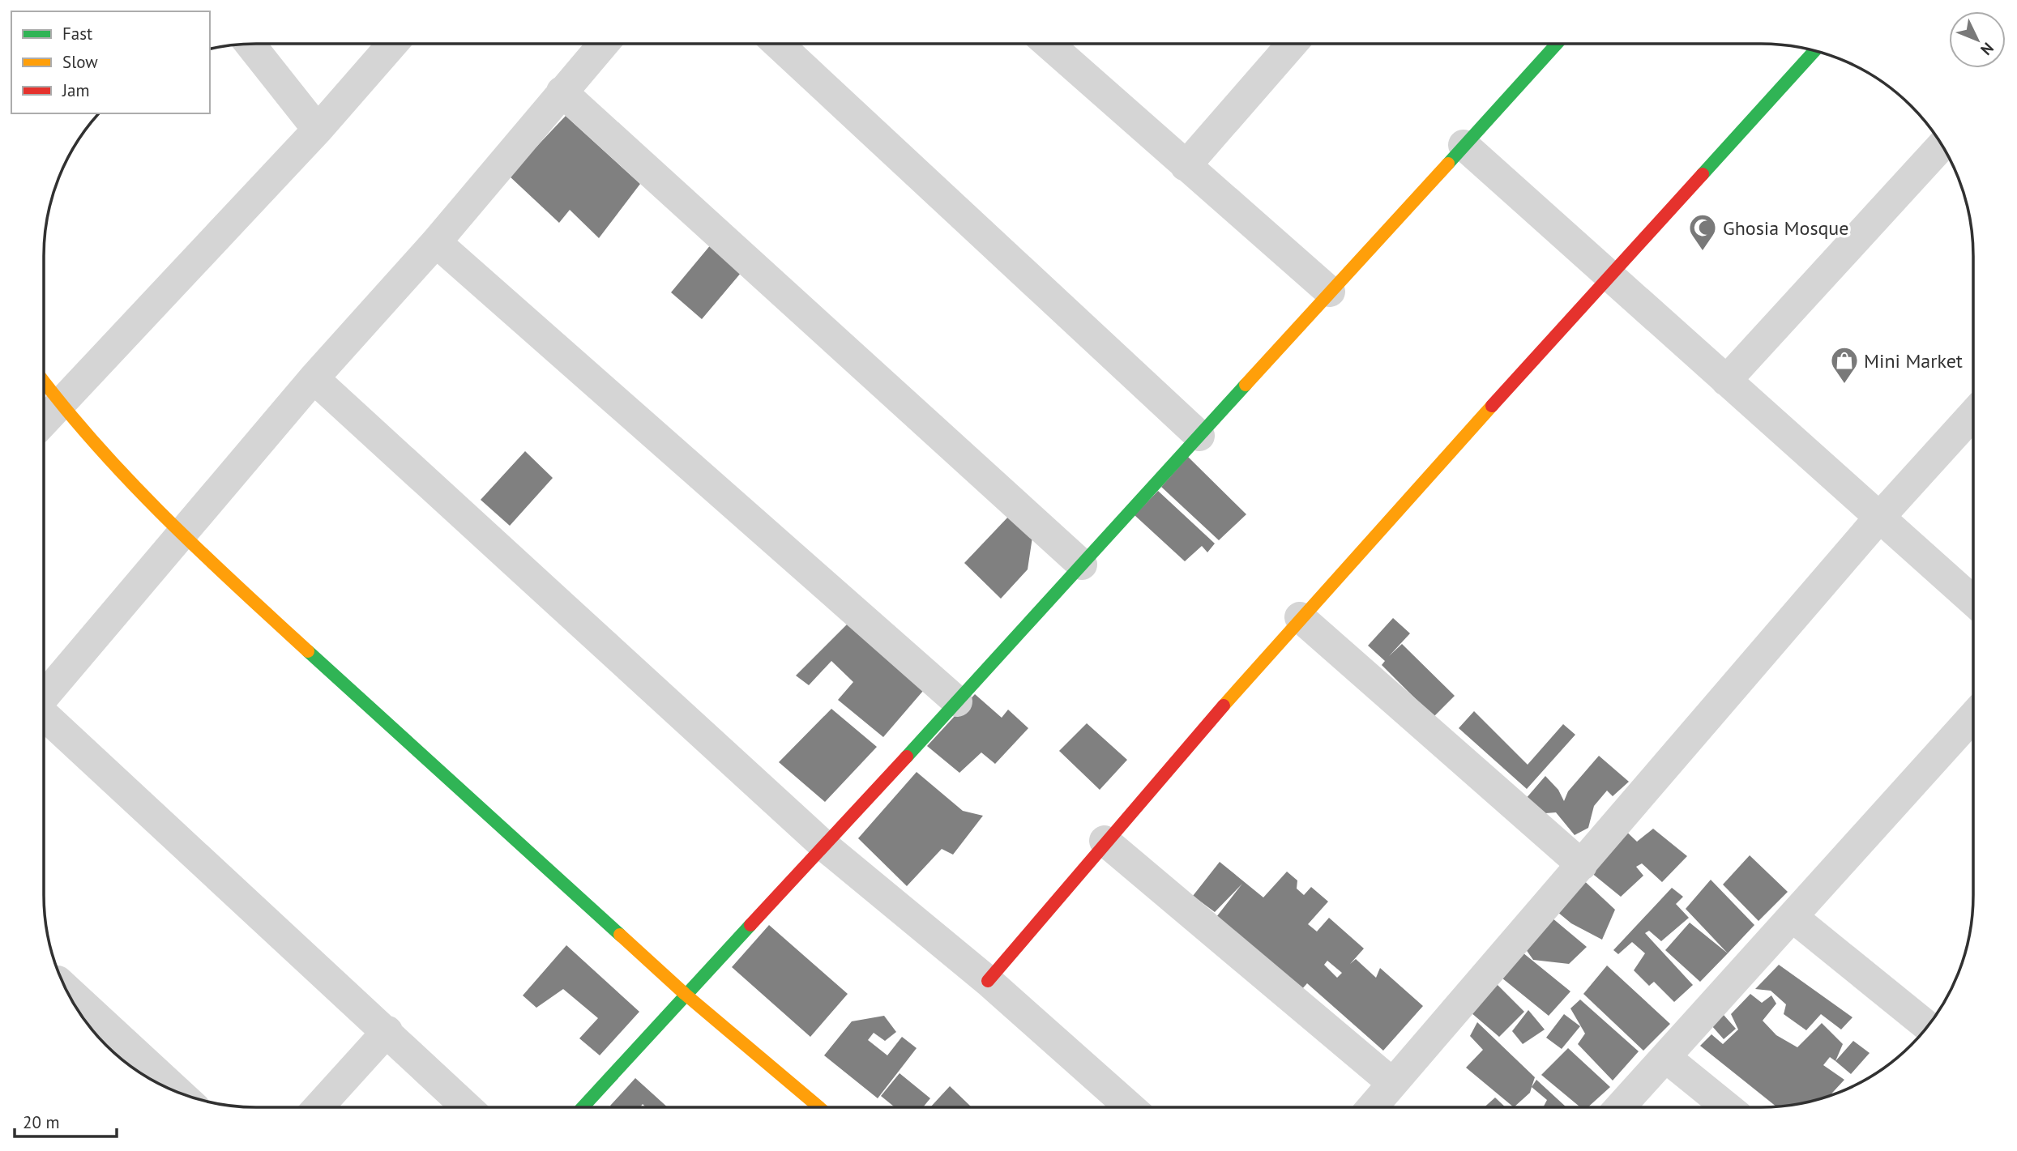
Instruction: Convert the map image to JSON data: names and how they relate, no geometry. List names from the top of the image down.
{
  "places": {
    "mosque": ["Ghosia Mosque"],
    "shop": ["Mini Market"]
  },
  "legend": ["Fast", "Slow", "Jam"],
  "scale_bar": "20 m",
  "north": "bottom right"
}
